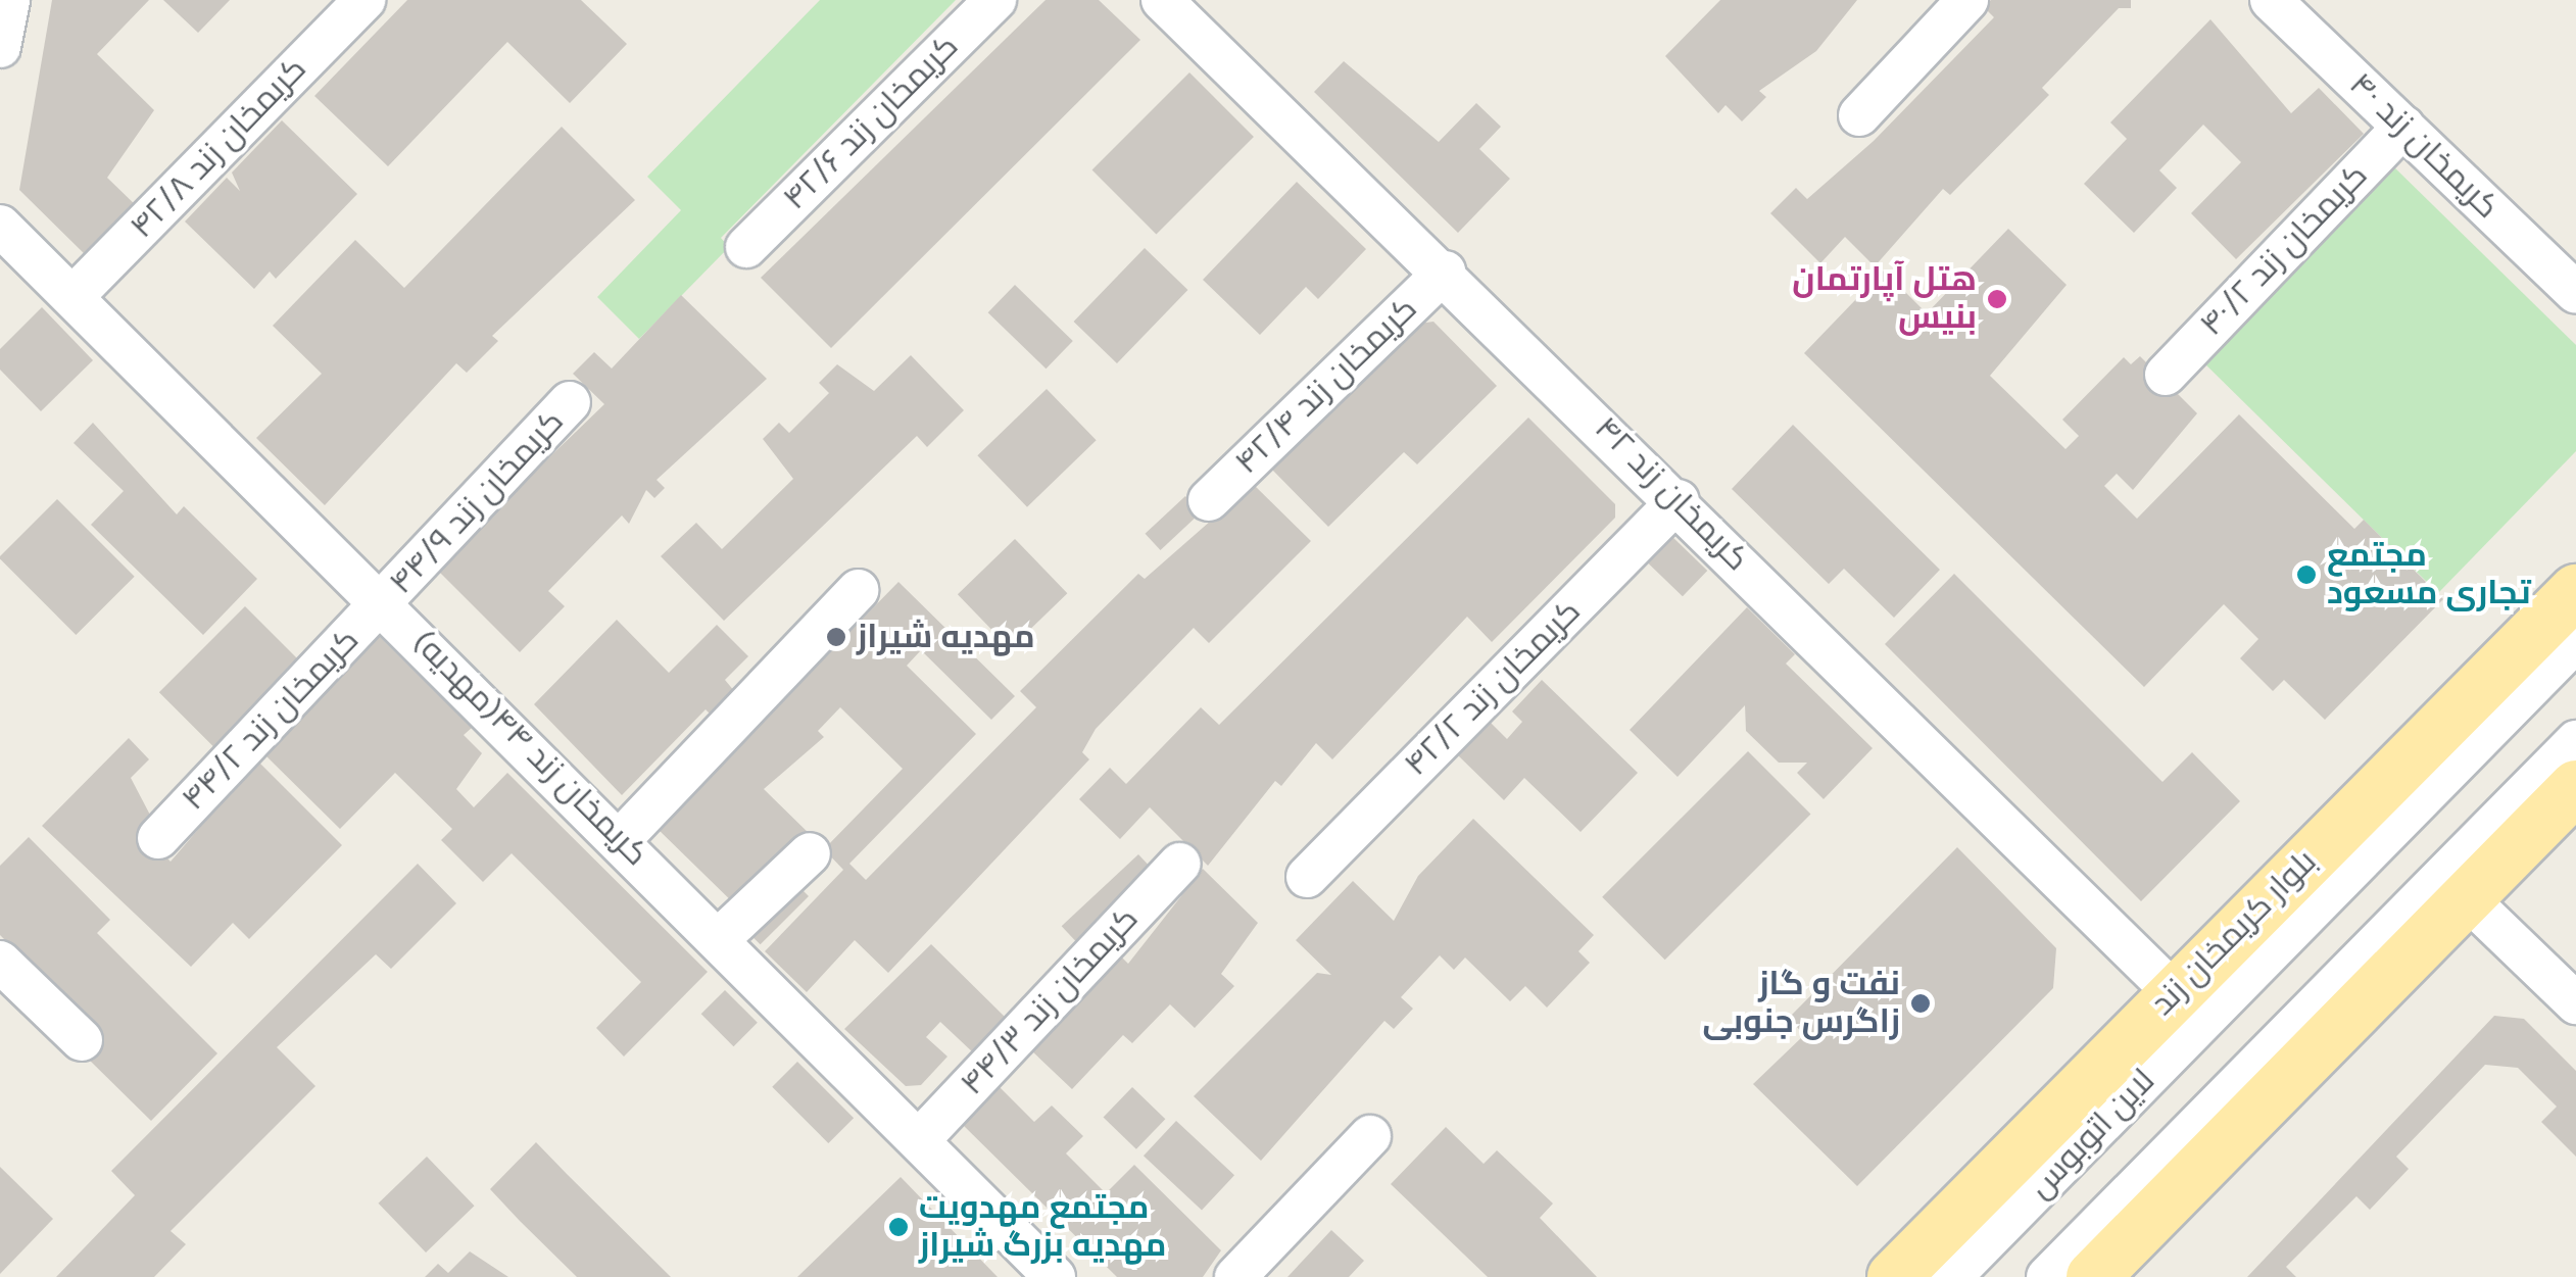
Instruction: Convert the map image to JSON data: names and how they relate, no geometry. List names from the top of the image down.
{
  "streets": {
    "main road": ["بلوار کریمخان زند"],
    "street": [
      "کریمخان زند ۴۲/۶",
      "کریمخان زند ۴۰",
      "کریمخان زند ۴۲/۸",
      "کریمخان زند ۴۰/۲",
      "کریمخان زند ۴۲/۴",
      "کریمخان زند ۴۲",
      "کریمخان زند ۴۴/۹",
      "کریمخان زند ۴۲/۲",
      "کریمخان زند ۴۴/۲",
      "کریمخان زند ۴۴(مهدیه)",
      "کریمخان زند ۴۴/۳",
      "لاین اتوبوس"
    ]
  },
  "crossings": [
    ["کریمخان زند ۴۰", "کریمخان زند ۴۰/۲"],
    ["کریمخان زند ۴۲/۸", "کریمخان زند ۴۴(مهدیه)"],
    ["کریمخان زند ۴۲/۴", "کریمخان زند ۴۲"],
    ["کریمخان زند ۴۲", "کریمخان زند ۴۲/۲"],
    ["کریمخان زند ۴۲", "بلوار کریمخان زند"],
    ["کریمخان زند ۴۴/۹", "کریمخان زند ۴۴/۲"],
    ["کریمخان زند ۴۴/۹", "کریمخان زند ۴۴(مهدیه)"],
    ["کریمخان زند ۴۴/۲", "کریمخان زند ۴۴(مهدیه)"],
    ["کریمخان زند ۴۴(مهدیه)", "کریمخان زند ۴۴/۳"]
  ],
  "places": [
    "هتل آپارتمان بنیس",
    "مجتمع تجاری مسعود",
    "مهدیه شیراز",
    "نفت و گاز زاگرس جنوبی",
    "مجتمع مهدویت مهدیه بزرگ شیراز"
  ]
}
